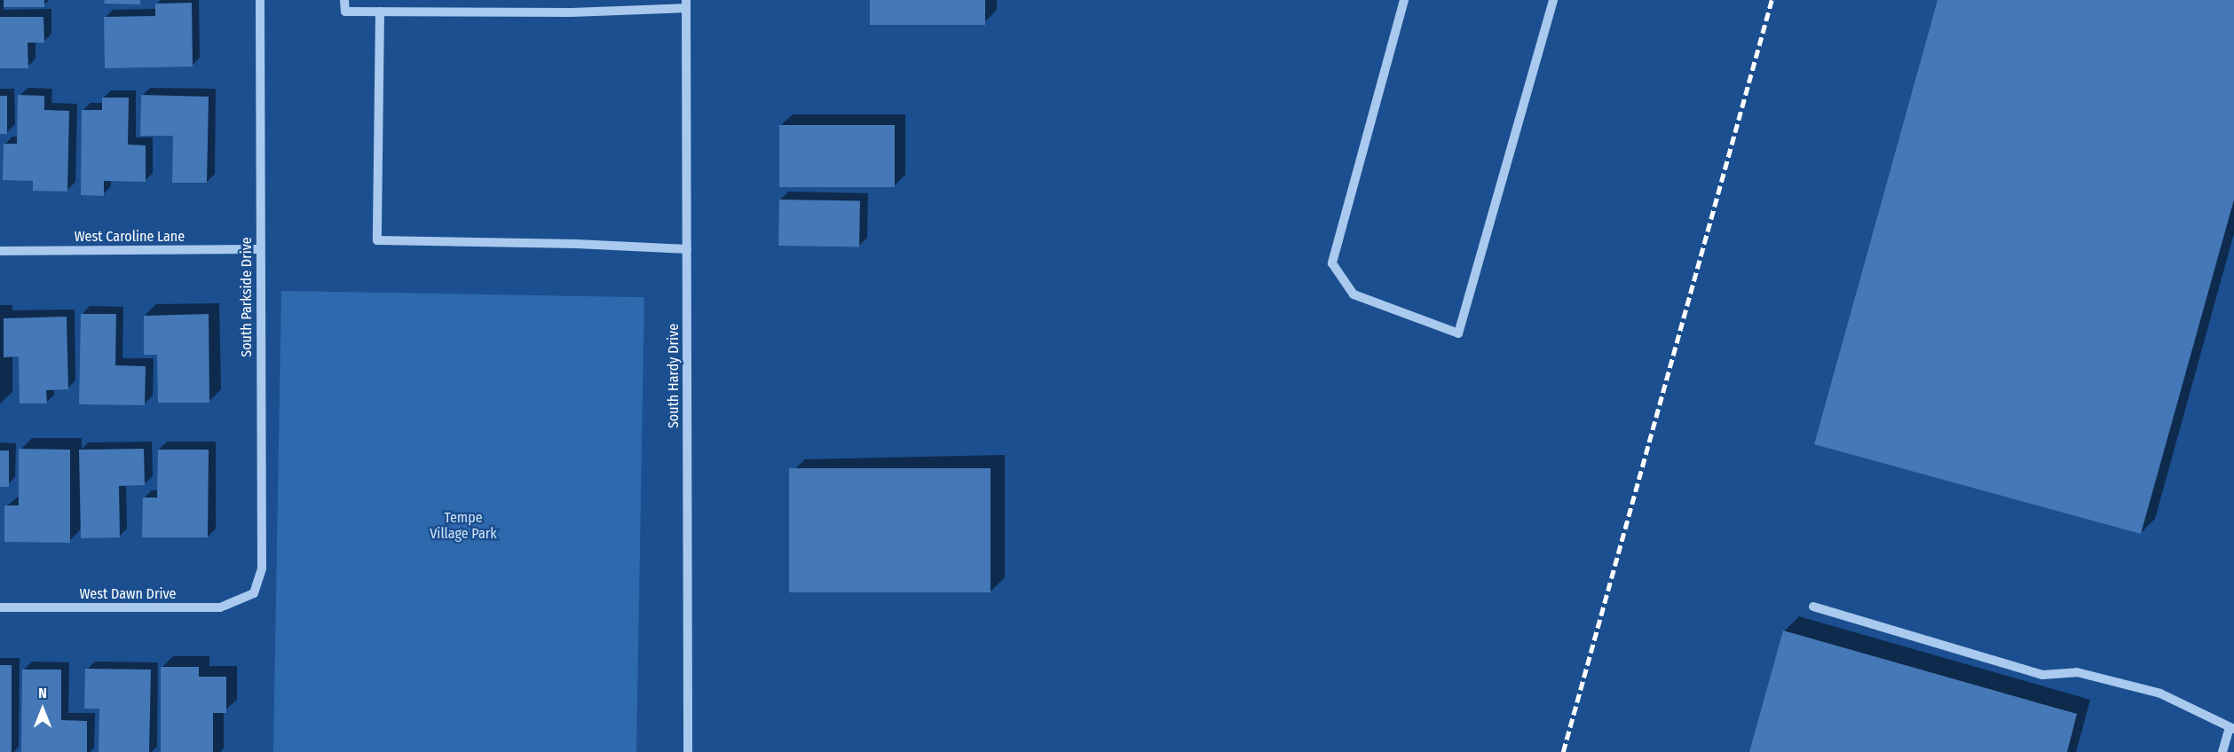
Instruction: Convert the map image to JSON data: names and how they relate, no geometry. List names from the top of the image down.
{
  "streets": {
    "street": [
      "West Caroline Lane",
      "South Parkside Drive",
      "South Hardy Drive",
      "West Dawn Drive"
    ]
  },
  "crossings": [
    ["West Caroline Lane", "South Parkside Drive"],
    ["South Parkside Drive", "West Dawn Drive"]
  ],
  "parks": ["Tempe Village Park"],
  "north": "top"
}
